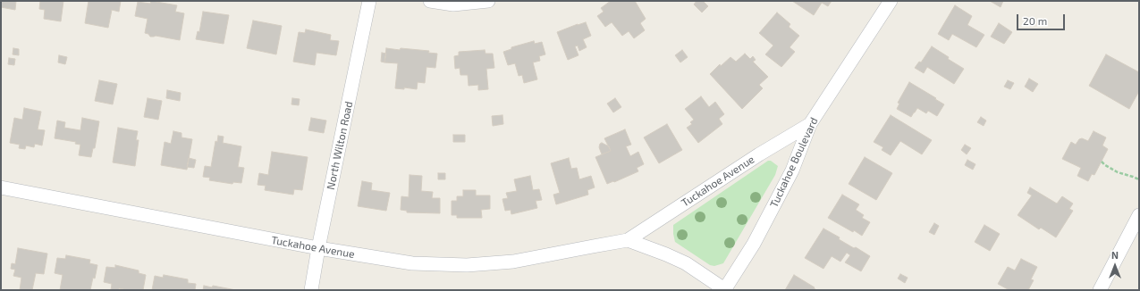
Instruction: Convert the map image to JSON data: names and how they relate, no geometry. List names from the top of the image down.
{
  "streets": {
    "street": ["North Wilton Road", "Tuckahoe Boulevard", "Tuckahoe Avenue"]
  },
  "crossings": [
    ["North Wilton Road", "Tuckahoe Avenue"],
    ["Tuckahoe Boulevard", "Tuckahoe Avenue"]
  ],
  "scale_bar": "20 m",
  "north": "top"
}
